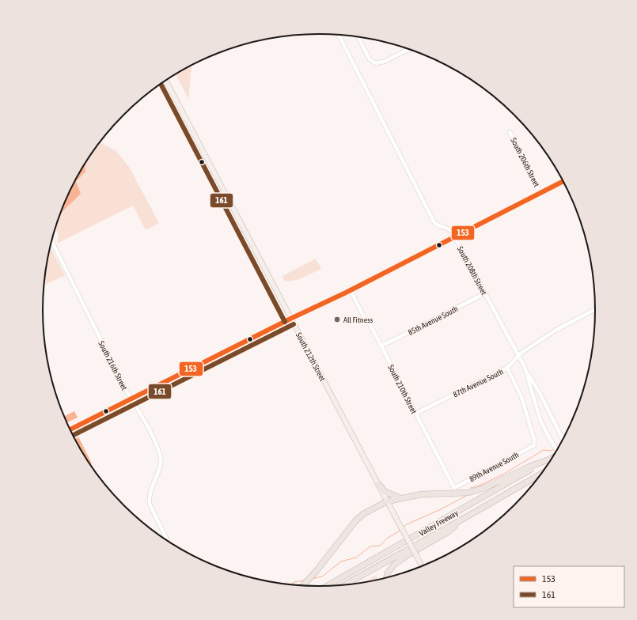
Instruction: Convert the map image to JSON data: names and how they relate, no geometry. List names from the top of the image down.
{
  "streets": {
    "highway": ["Valley Freeway"],
    "main road": ["South 212th Street"],
    "street": [
      "South 206th Street",
      "South 208th Street",
      "85th Avenue South",
      "South 216th Street",
      "87th Avenue South",
      "South 210th Street",
      "89th Avenue South"
    ]
  },
  "crossings": [
    ["South 208th Street", "85th Avenue South"],
    ["South 208th Street", "87th Avenue South"],
    ["85th Avenue South", "South 210th Street"],
    ["87th Avenue South", "South 210th Street"],
    ["87th Avenue South", "89th Avenue South"],
    ["South 210th Street", "89th Avenue South"]
  ],
  "places": ["All Fitness"],
  "lines": ["transit line 161", "transit line 153"],
  "legend": ["153", "161"]
}
